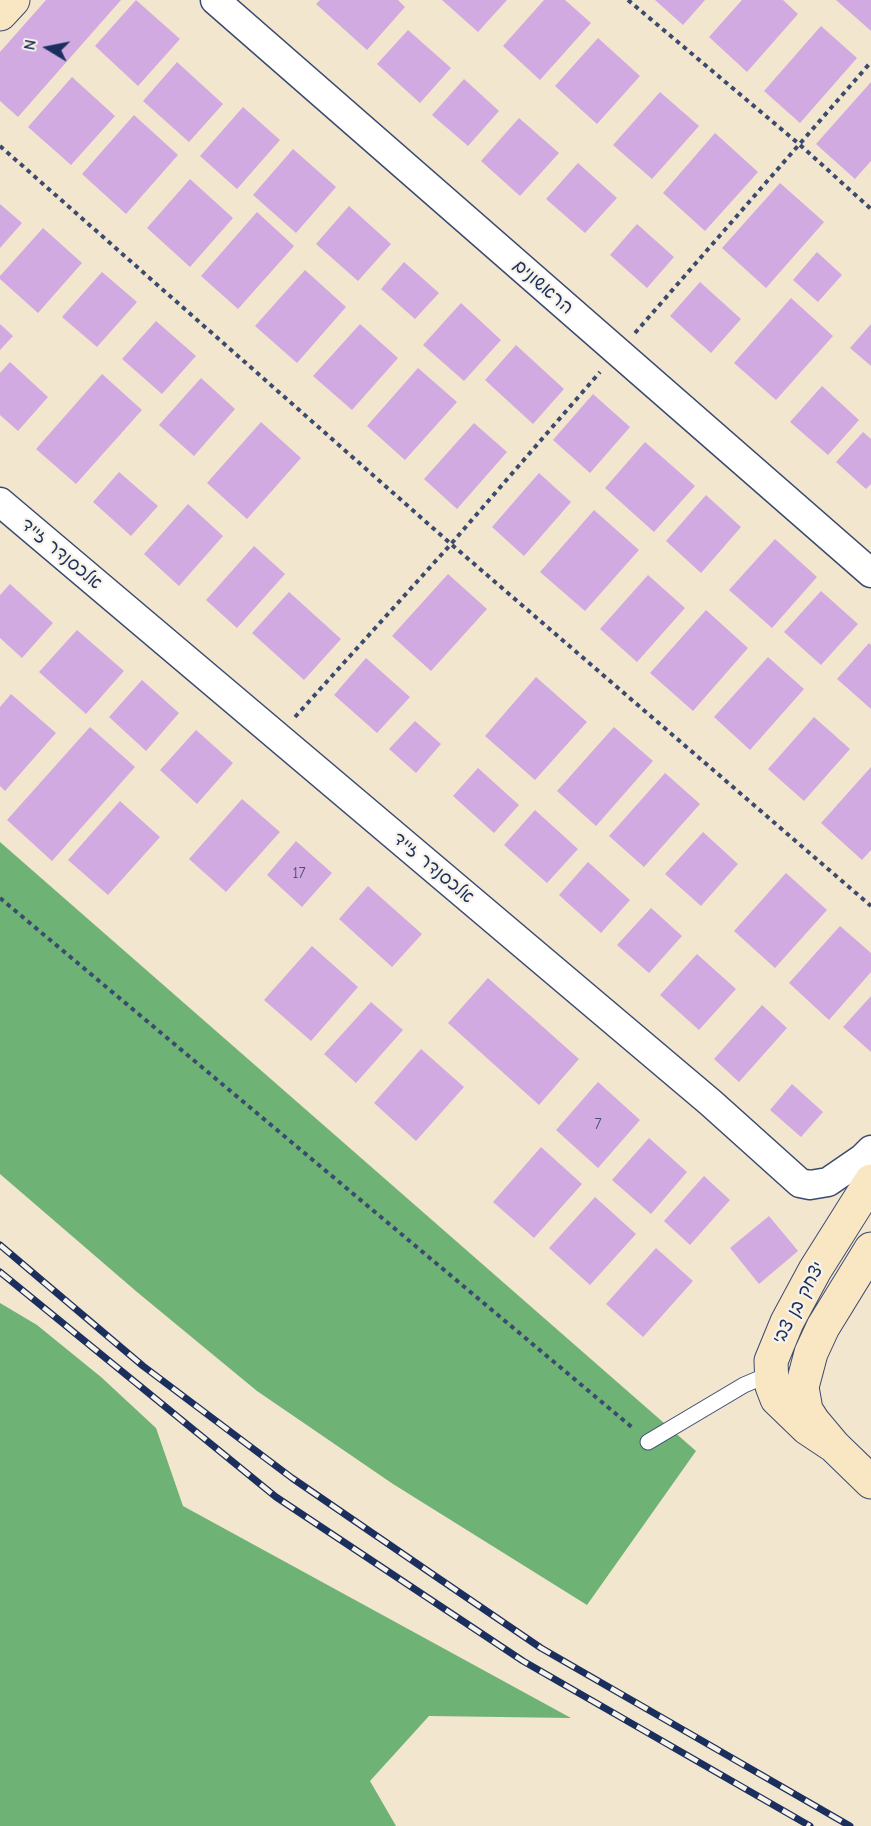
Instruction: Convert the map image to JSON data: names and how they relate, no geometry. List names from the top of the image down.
{
  "streets": {
    "street": ["הראשונים", "אלכסנדר זייד", "יצחק בן צבי"]
  },
  "house_numbers": ["17", "7"],
  "north": "left"
}
